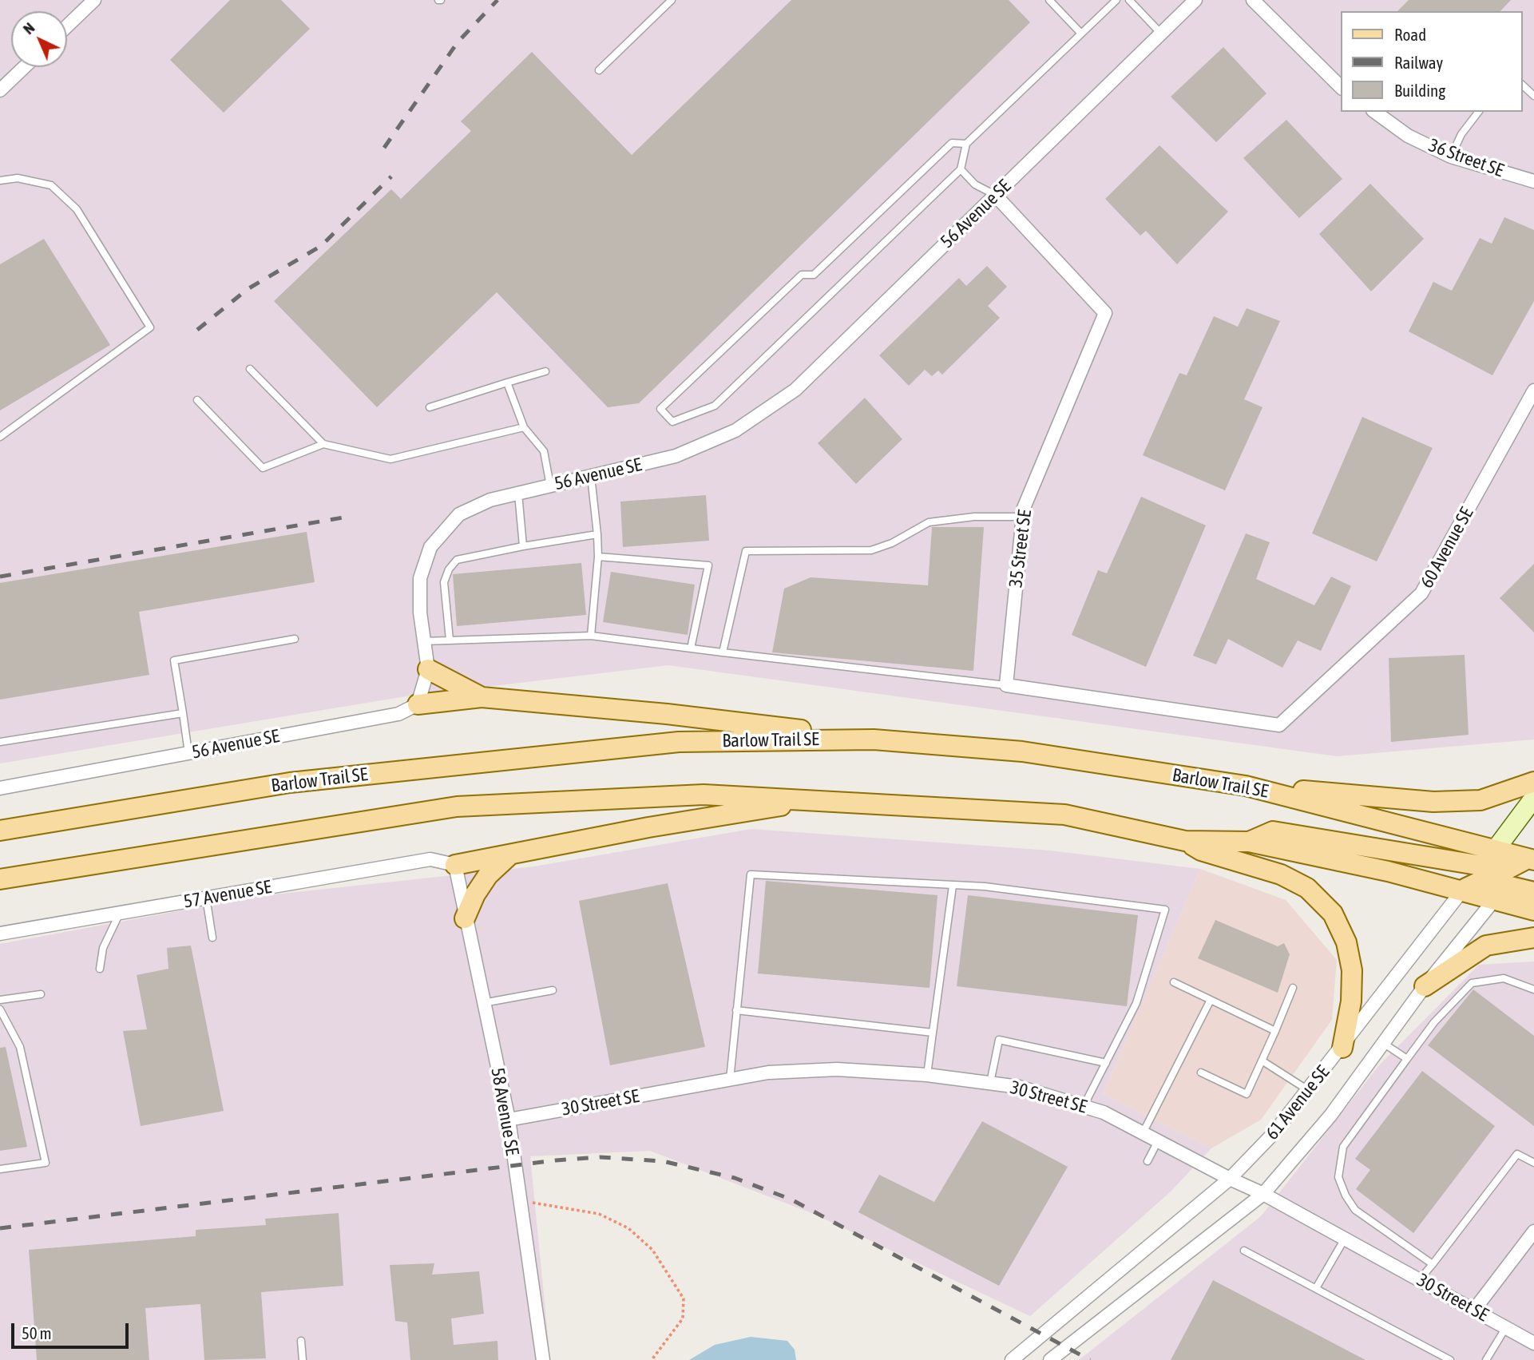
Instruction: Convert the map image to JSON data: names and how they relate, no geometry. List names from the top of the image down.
{
  "streets": {
    "main road": ["Barlow Trail SE"],
    "street": [
      "36 Street SE",
      "56 Avenue SE",
      "60 Avenue SE",
      "35 Street SE",
      "57 Avenue SE",
      "30 Street SE",
      "61 Avenue SE",
      "58 Avenue SE"
    ]
  },
  "crossings": [
    ["56 Avenue SE", "35 Street SE"],
    ["60 Avenue SE", "35 Street SE"],
    ["Barlow Trail SE", "61 Avenue SE"],
    ["57 Avenue SE", "58 Avenue SE"],
    ["30 Street SE", "61 Avenue SE"],
    ["30 Street SE", "58 Avenue SE"]
  ],
  "legend": ["Road", "Railway", "Building"],
  "scale_bar": "50 m",
  "north": "top left"
}
